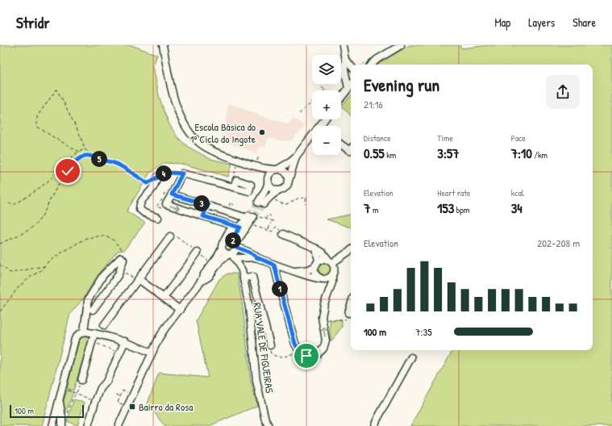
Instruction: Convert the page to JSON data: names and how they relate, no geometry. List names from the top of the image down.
{
  "streets": {
    "street": ["RUA VALE DE FIGUEIRAS"]
  },
  "places": {
    "other": ["Escola Básica do 1º Ciclo do Ingote"],
    "transit": ["Bairro da Rosa"]
  },
  "scale_bar": "100 m",
  "page": {
    "header": "Stridr",
    "nav": ["Map", "Layers", "Share"],
    "map_buttons": ["+", "−"],
    "heading": ["Evening run", "21:16"],
    "stats": [
      ["Distance", "0.55 km"],
      ["Time", "3:57"],
      ["Pace", "7:10 /km"],
      ["Elevation", "7 m"],
      ["Heart rate", "153 bpm"],
      ["kcal", "34"]
    ],
    "pins": [
      "5",
      "4",
      "3",
      "2",
      "1"
    ],
    "chart": ["Elevation", "202–208 m"],
    "list": [
      {
        "name": "100 m",
        "note": "7:35"
      }
    ],
    "scale": "100 m"
  }
}
